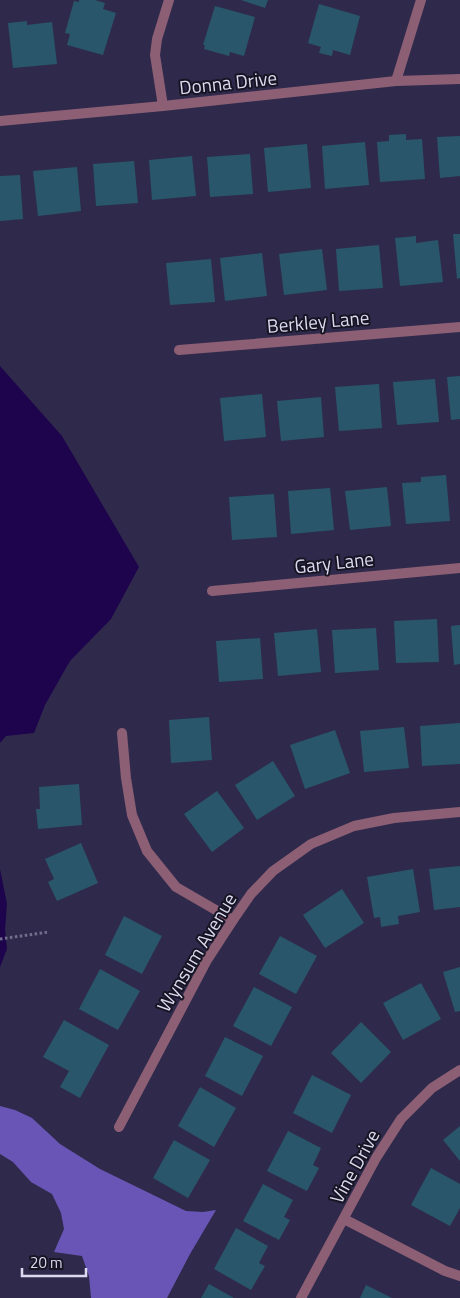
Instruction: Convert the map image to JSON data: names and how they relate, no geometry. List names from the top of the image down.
{
  "streets": {
    "street": [
      "Donna Drive",
      "Berkley Lane",
      "Gary Lane",
      "Wynsum Avenue",
      "Vine Drive"
    ]
  },
  "scale_bar": "20 m"
}
